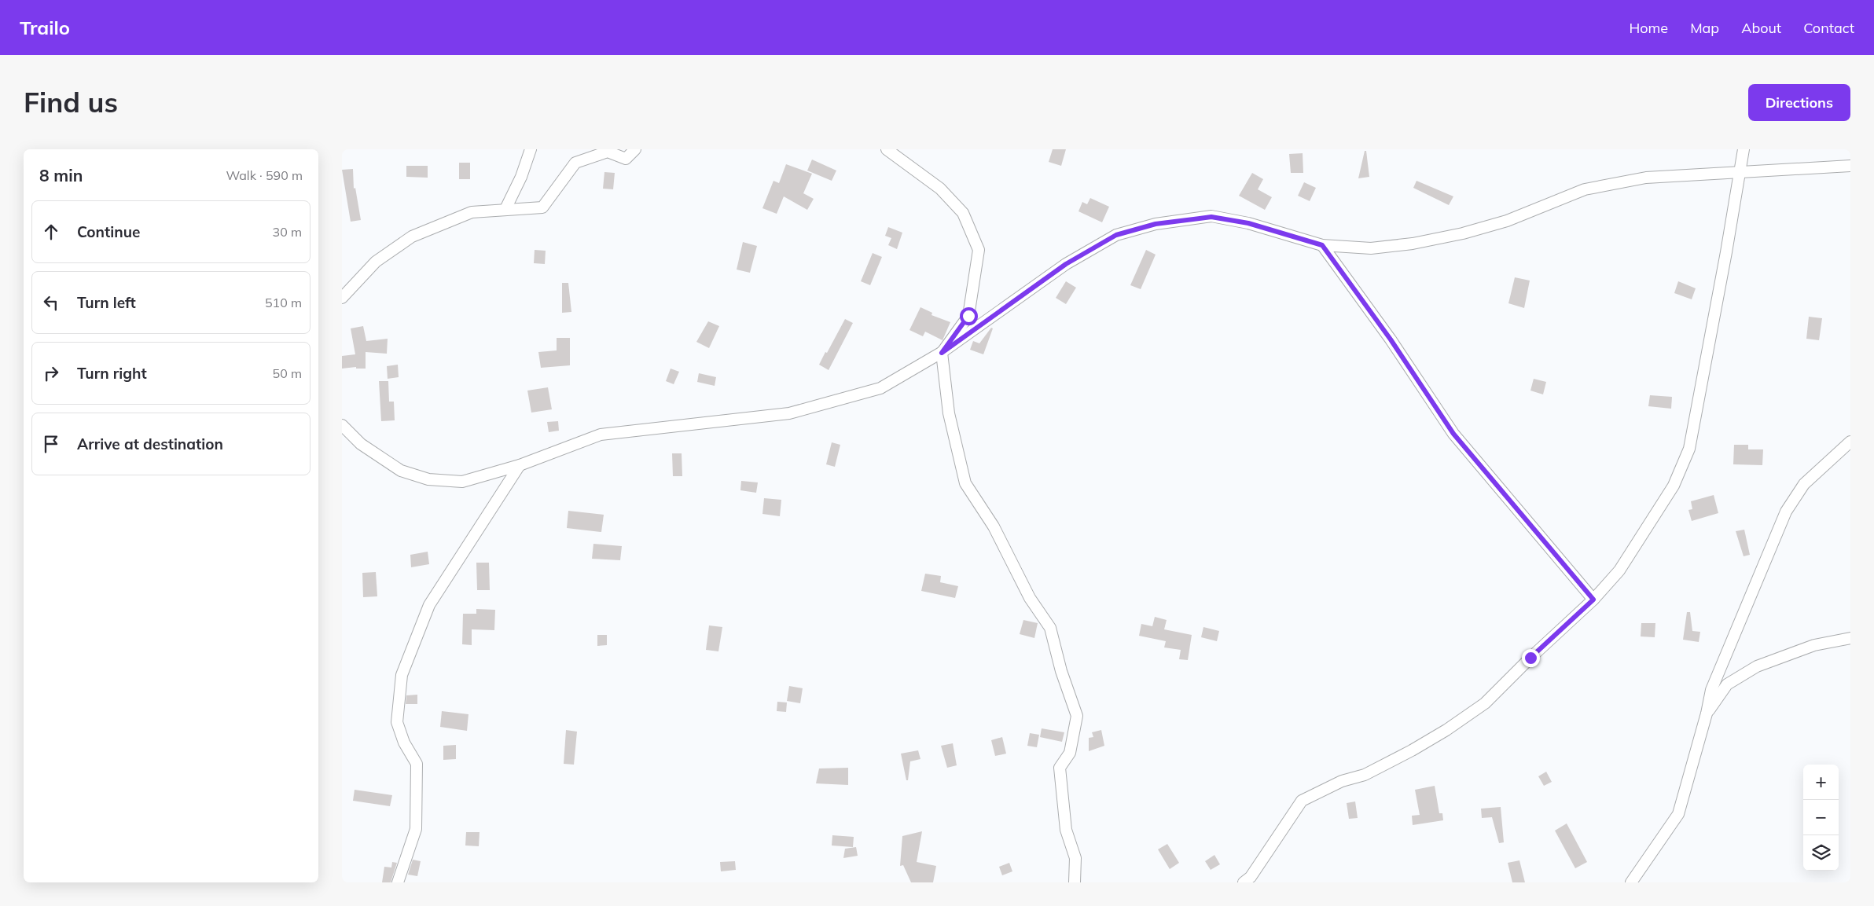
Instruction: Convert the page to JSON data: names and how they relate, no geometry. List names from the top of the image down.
{
  "page": {
    "header": "Trailo",
    "nav": [
      "Home",
      "Map",
      "About",
      "Contact"
    ],
    "buttons": "Directions",
    "title": "Find us",
    "heading": ["8 min", "Walk · 590 m"],
    "list": [
      ["Continue", "30 m"],
      ["Turn left", "510 m"],
      ["Turn right", "50 m"],
      "Arrive at destination"
    ],
    "map_buttons": ["+", "−"]
  }
}
